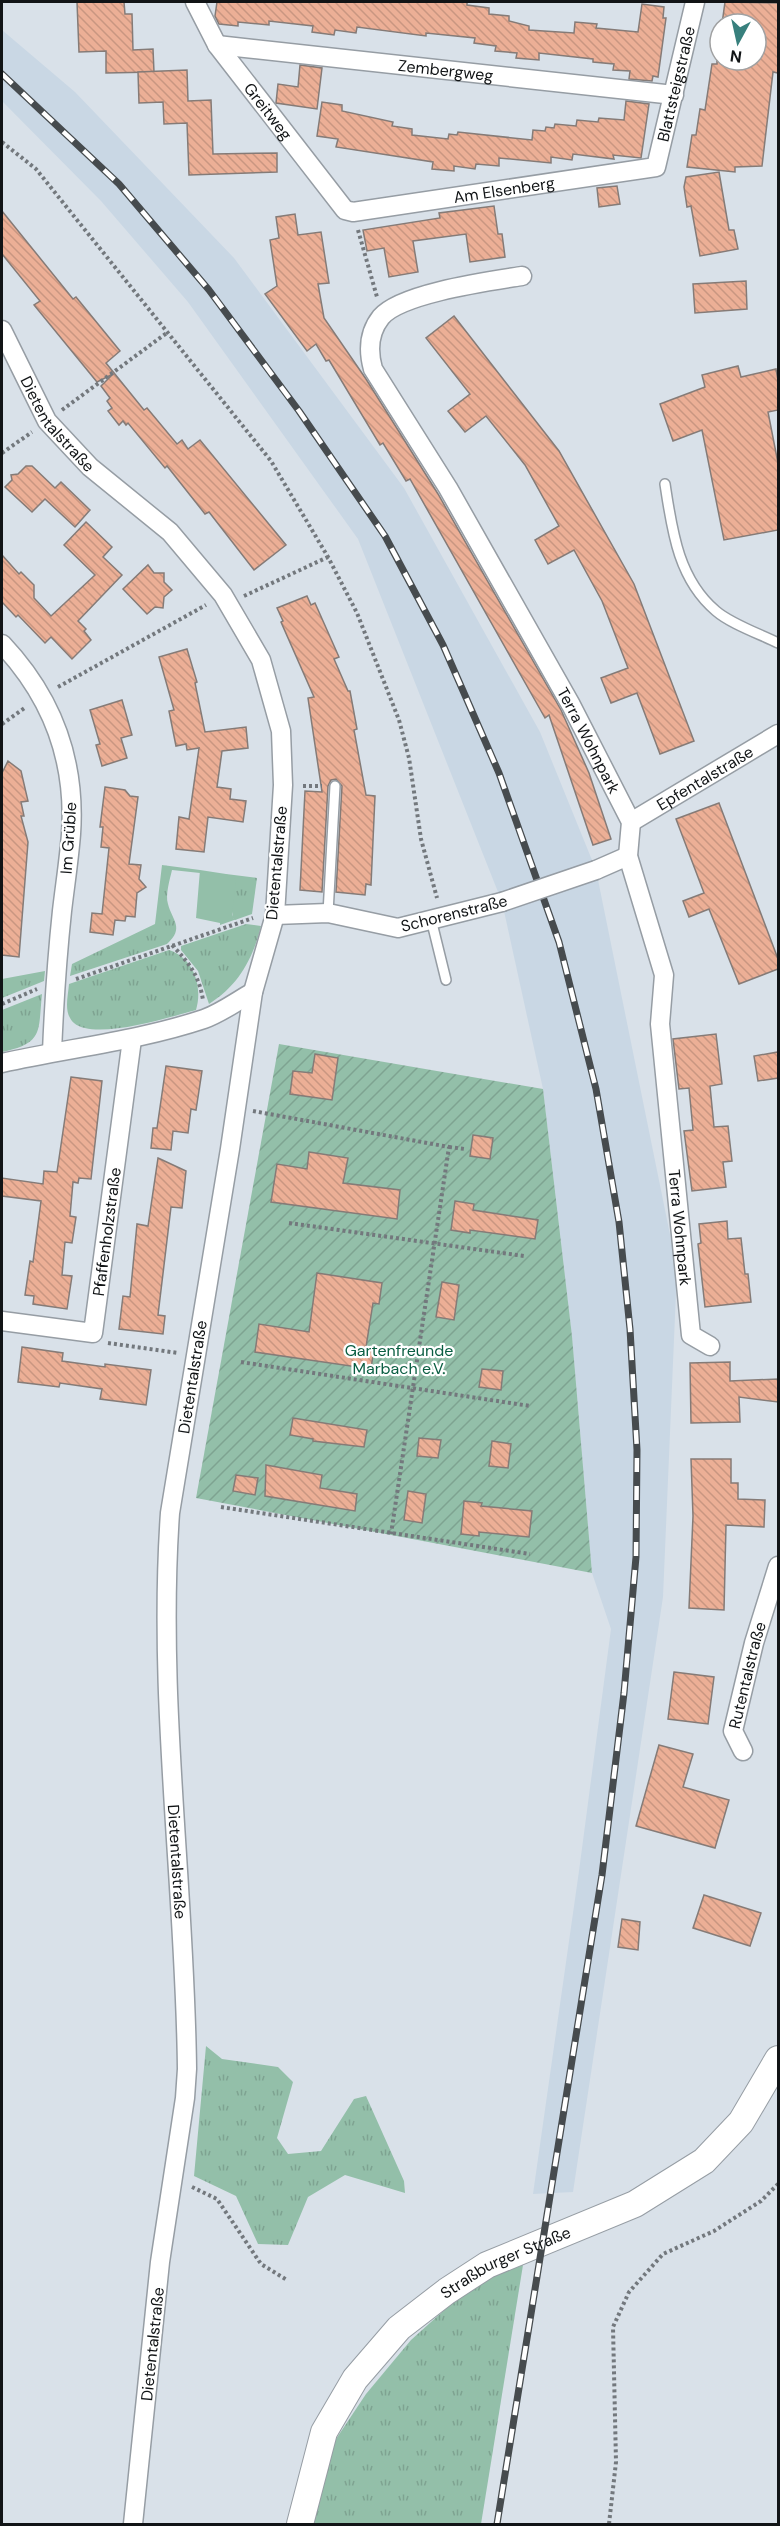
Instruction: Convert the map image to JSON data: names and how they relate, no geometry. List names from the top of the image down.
{
  "streets": {
    "main road": ["Straßburger Straße"],
    "street": [
      "Zembergweg",
      "Blattsteigstraße",
      "Greitweg",
      "Am Elsenberg",
      "Dietentalstraße",
      "Terra Wohnpark",
      "Epfentalstraße",
      "Im Grüble",
      "Schorenstraße",
      "Pfaffenholzstraße",
      "Rutentalstraße"
    ]
  },
  "crossings": [
    ["Zembergweg", "Blattsteigstraße"],
    ["Zembergweg", "Greitweg"],
    ["Blattsteigstraße", "Am Elsenberg"],
    ["Greitweg", "Am Elsenberg"],
    ["Dietentalstraße", "Schorenstraße"],
    ["Terra Wohnpark", "Epfentalstraße"],
    ["Terra Wohnpark", "Schorenstraße"]
  ],
  "parks": ["Gartenfreunde Marbach e.V."],
  "north": "bottom"
}
